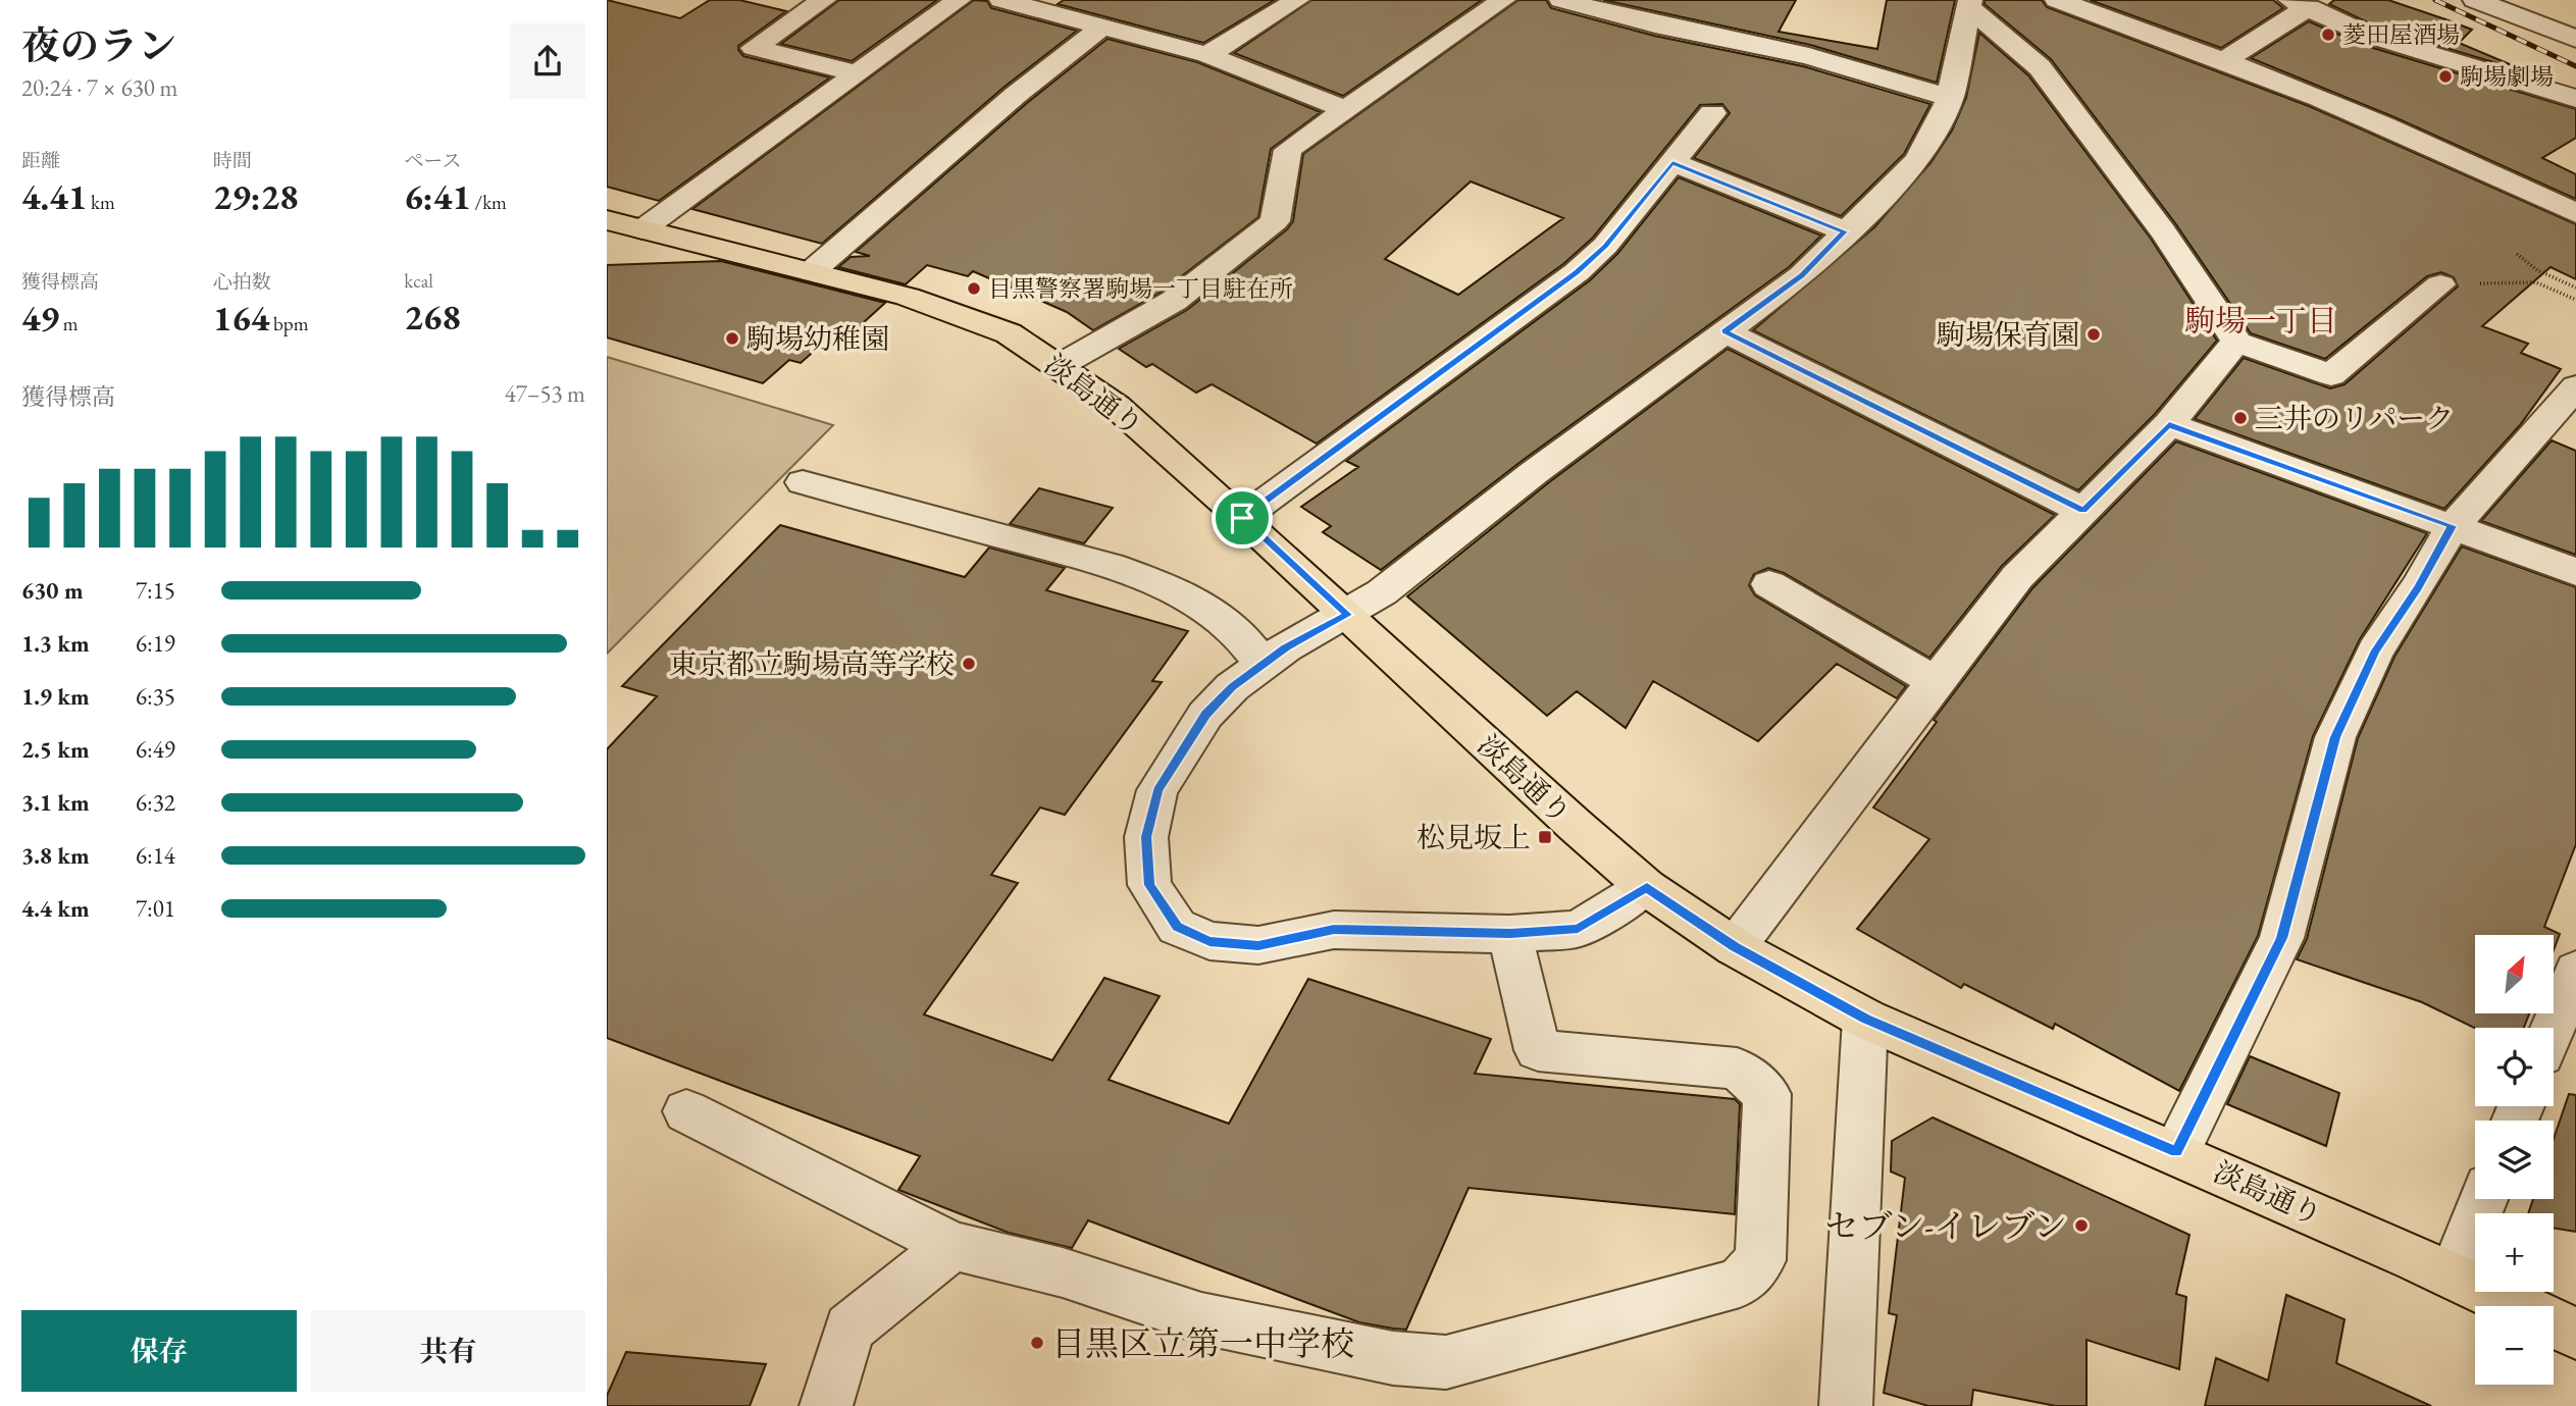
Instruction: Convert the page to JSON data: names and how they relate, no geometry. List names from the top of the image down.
{
  "streets": {
    "main road": ["淡島通り"]
  },
  "districts": ["駒場一丁目"],
  "places": {
    "other": [
      "菱田屋酒場",
      "駒場劇場",
      "目黒警察署駒場一丁目駐在所",
      "駒場保育園",
      "駒場幼稚園",
      "三井のリパーク",
      "東京都立駒場高等学校",
      "セブン-イレブン",
      "目黒区立第一中学校"
    ],
    "transit": ["松見坂上"]
  },
  "north": "top right",
  "page": {
    "heading": ["夜のラン", "20:24 · 7 × 630 m"],
    "stats": [
      ["距離", "4.41 km"],
      ["時間", "29:28"],
      ["ペース", "6:41 /km"],
      ["獲得標高", "49 m"],
      ["心拍数", "164 bpm"],
      ["kcal", "268"]
    ],
    "chart": ["獲得標高", "47–53 m"],
    "list": [
      {
        "name": "630 m",
        "note": "7:15"
      },
      {
        "name": "1.3 km",
        "note": "6:19"
      },
      {
        "name": "1.9 km",
        "note": "6:35"
      },
      {
        "name": "2.5 km",
        "note": "6:49"
      },
      {
        "name": "3.1 km",
        "note": "6:32"
      },
      {
        "name": "3.8 km",
        "note": "6:14"
      },
      {
        "name": "4.4 km",
        "note": "7:01"
      }
    ],
    "map_buttons": ["+", "−"],
    "buttons": ["保存", "共有"]
  }
}
